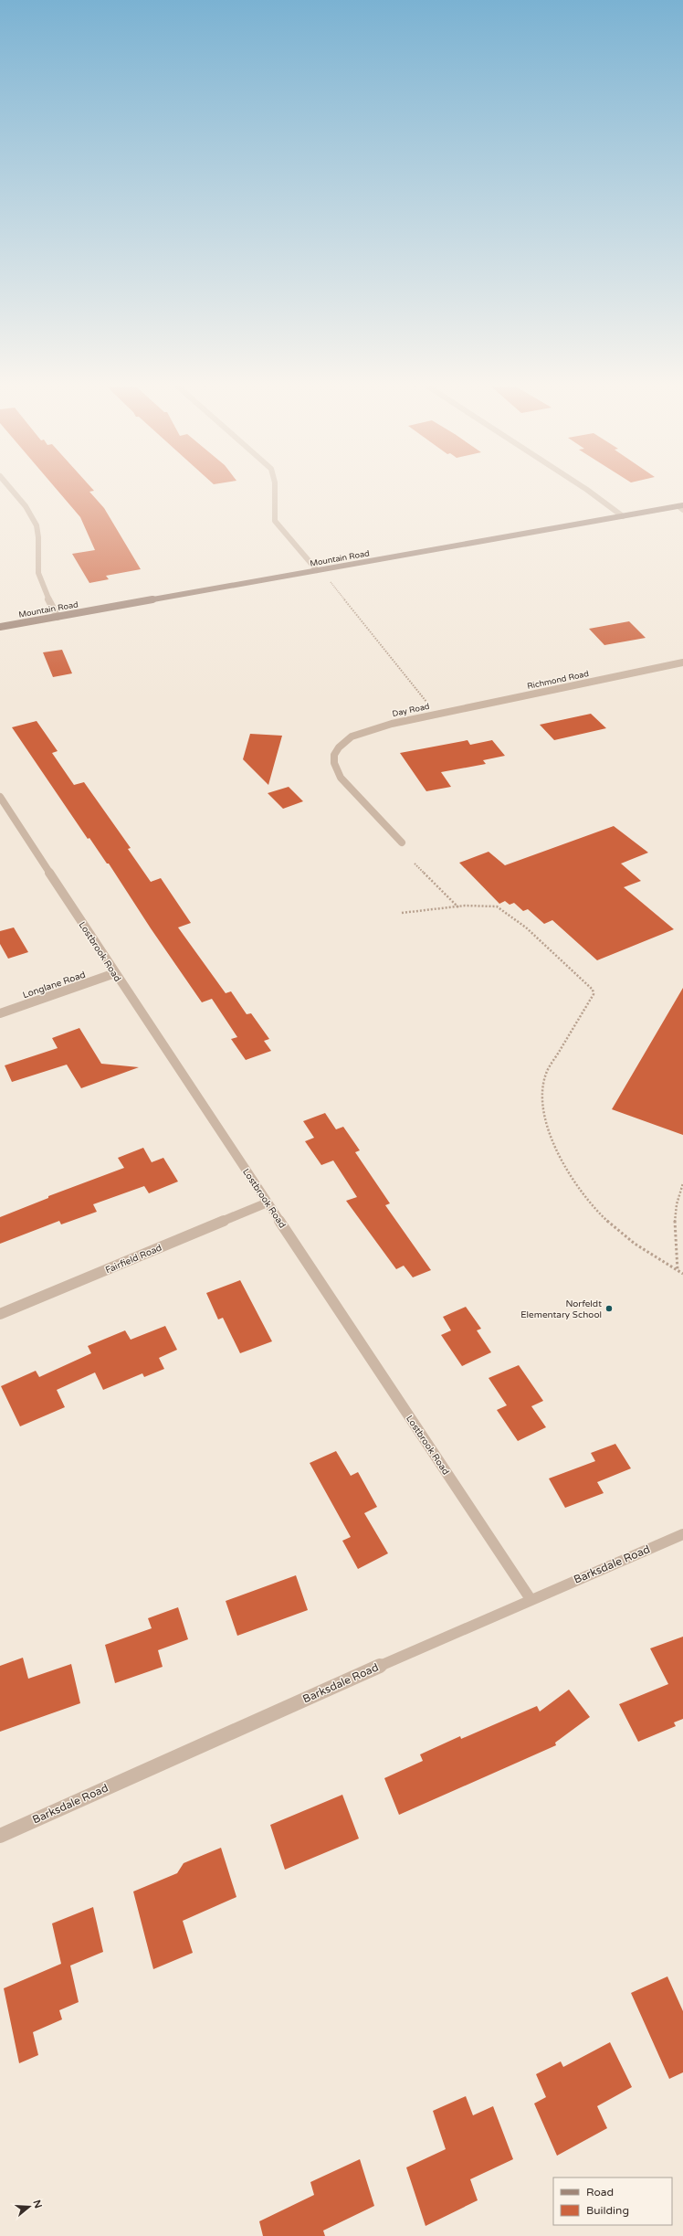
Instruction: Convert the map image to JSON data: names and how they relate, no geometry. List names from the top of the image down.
{
  "streets": {
    "main road": ["Mountain Road"],
    "street": [
      "Richmond Road",
      "Day Road",
      "Lostbrook Road",
      "Longlane Road",
      "Fairfield Road",
      "Barksdale Road"
    ]
  },
  "crossings": [
    ["Richmond Road", "Day Road"],
    ["Lostbrook Road", "Longlane Road"],
    ["Lostbrook Road", "Fairfield Road"],
    ["Lostbrook Road", "Barksdale Road"]
  ],
  "places": ["Norfeldt Elementary School"],
  "legend": ["Road", "Building"],
  "north": "right"
}
